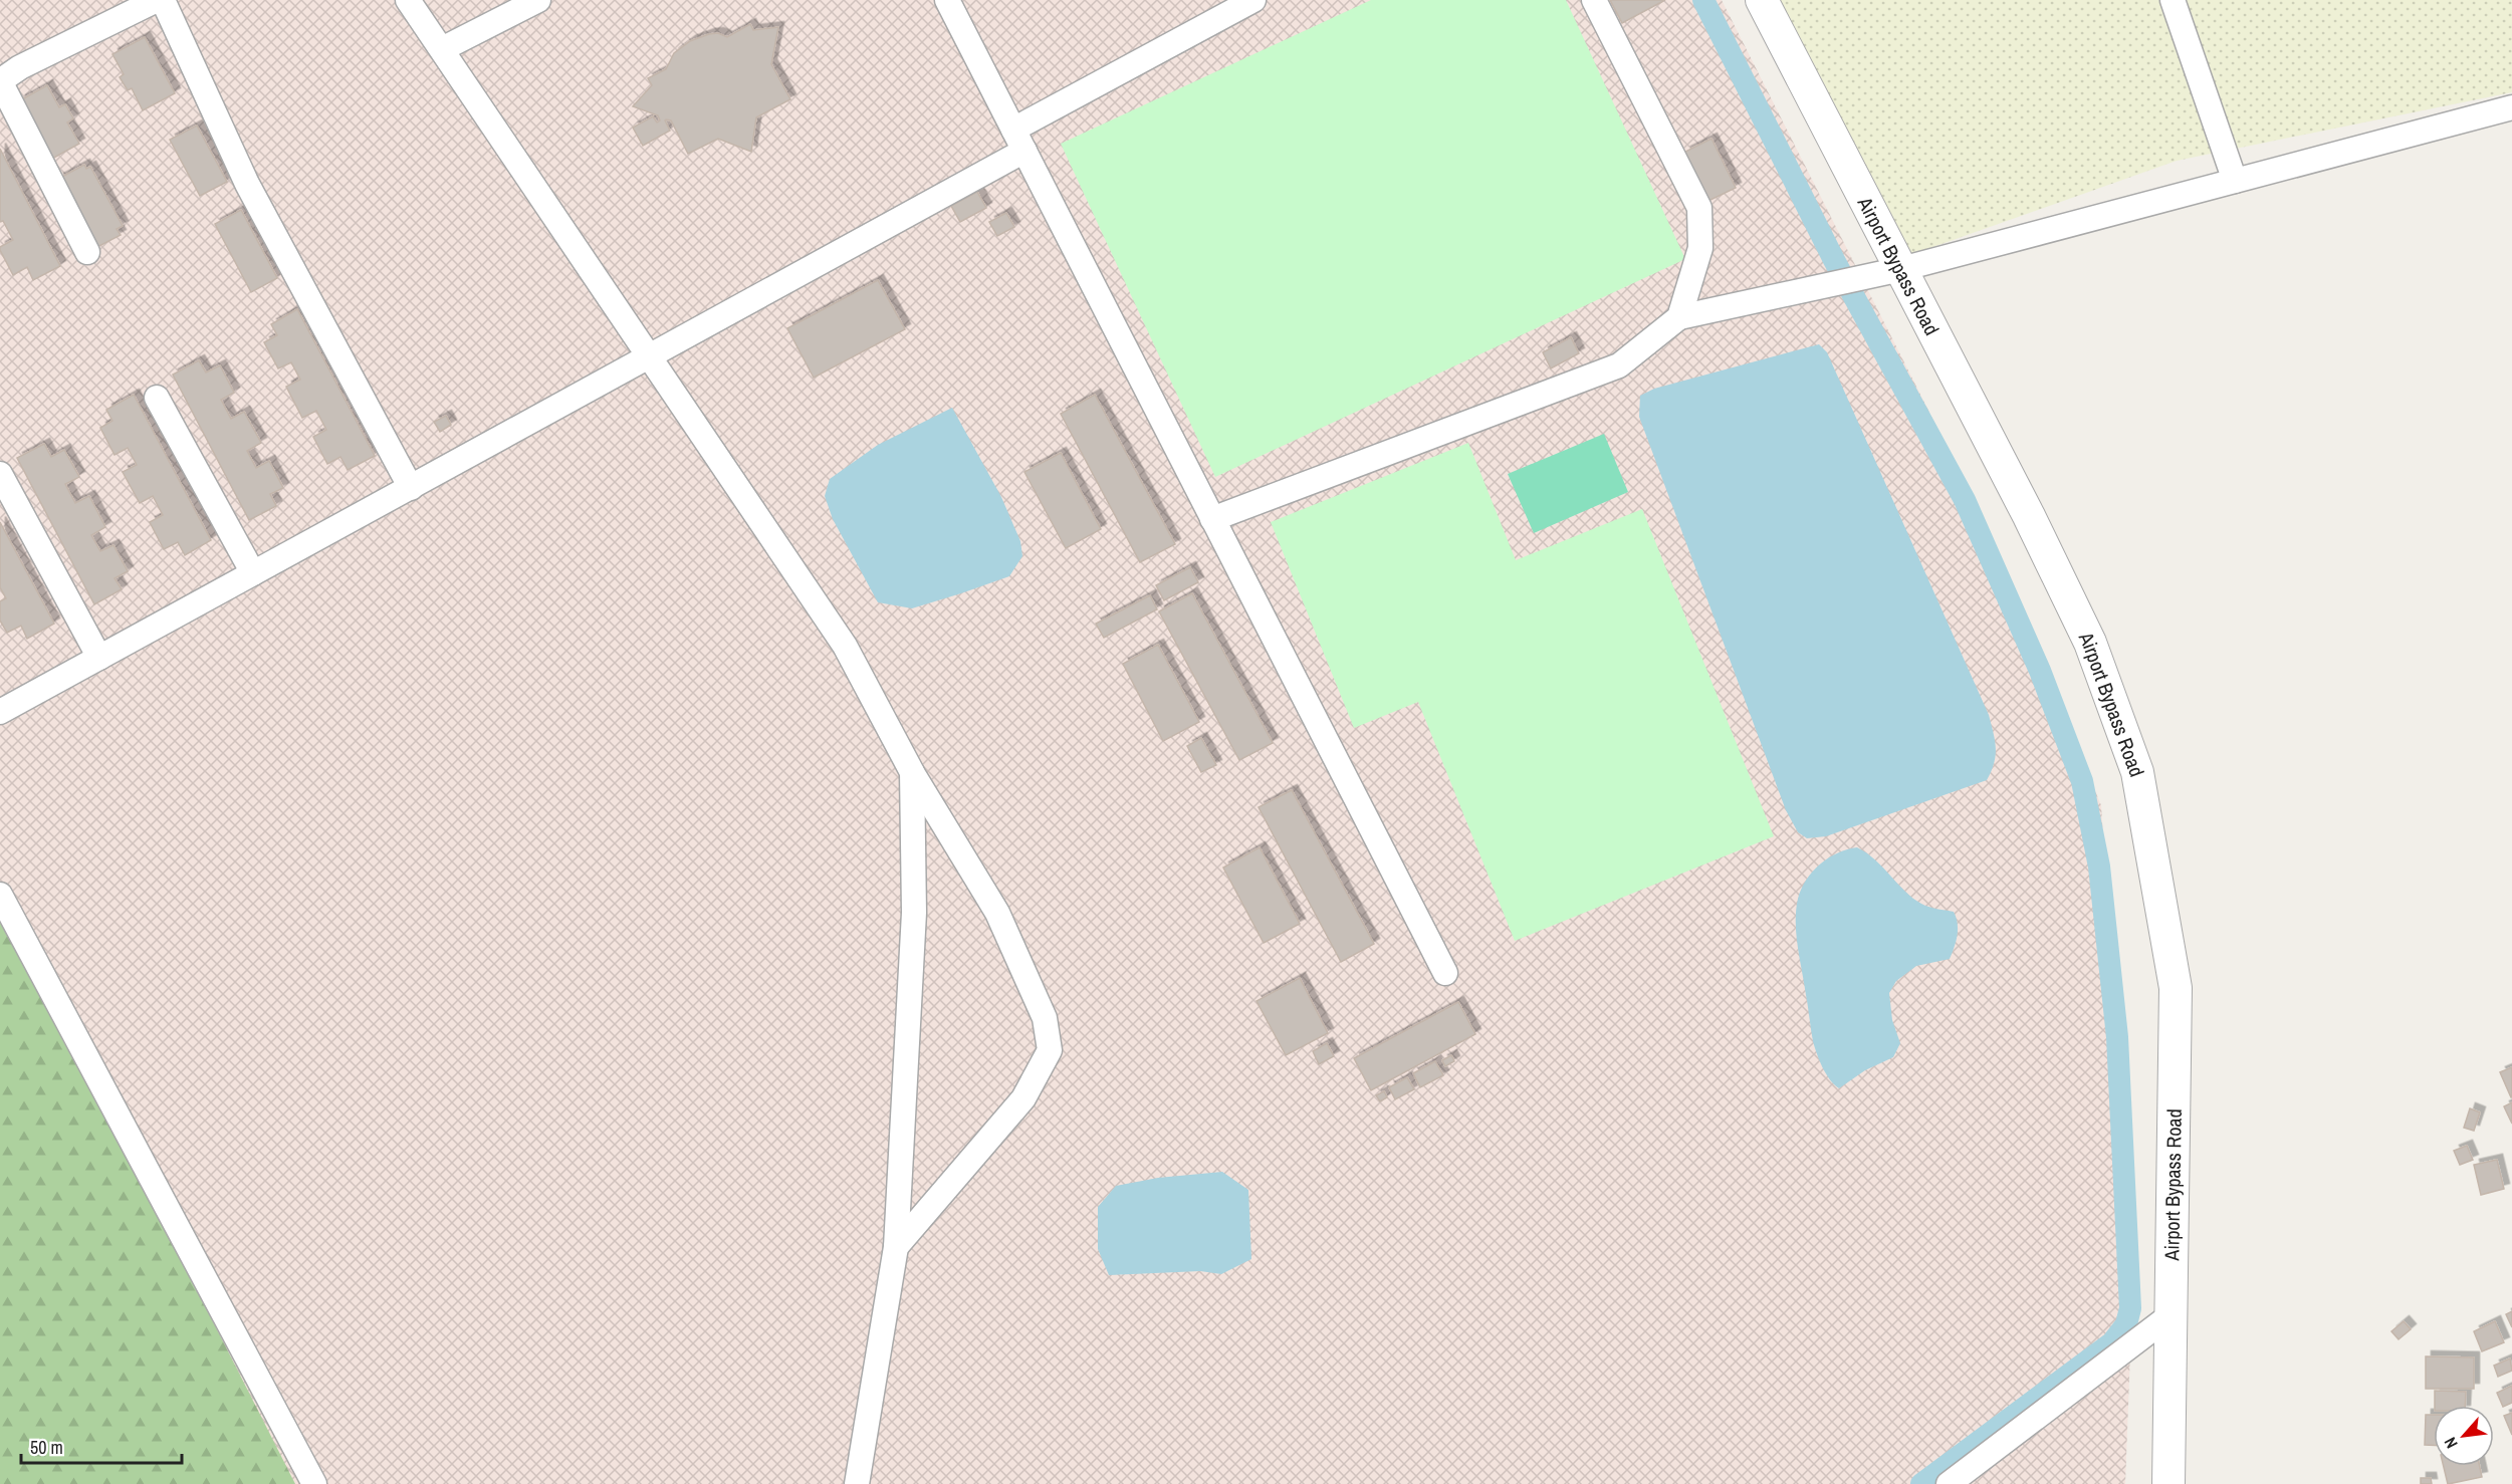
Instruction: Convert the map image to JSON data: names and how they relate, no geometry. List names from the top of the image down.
{
  "streets": {
    "street": ["Airport Bypass Road"]
  },
  "scale_bar": "50 m",
  "north": "bottom left"
}
